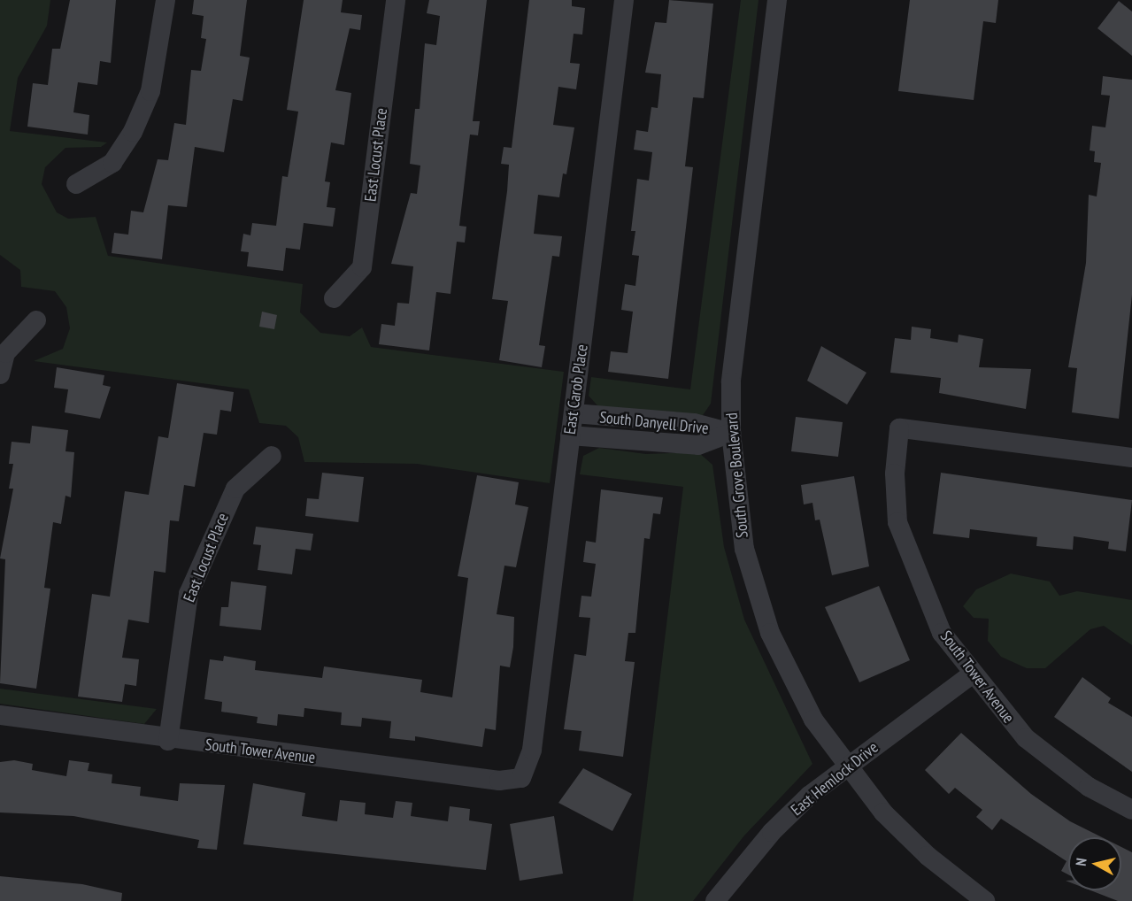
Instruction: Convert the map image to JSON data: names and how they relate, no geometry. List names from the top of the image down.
{
  "streets": {
    "street": [
      "East Locust Place",
      "East Carob Place",
      "South Danyell Drive",
      "South Grove Boulevard",
      "South Tower Avenue",
      "East Hemlock Drive"
    ]
  },
  "crossings": [
    ["East Locust Place", "South Tower Avenue"],
    ["East Carob Place", "South Danyell Drive"],
    ["East Carob Place", "South Tower Avenue"],
    ["South Danyell Drive", "South Grove Boulevard"],
    ["South Grove Boulevard", "East Hemlock Drive"],
    ["South Tower Avenue", "East Hemlock Drive"]
  ],
  "north": "left"
}
